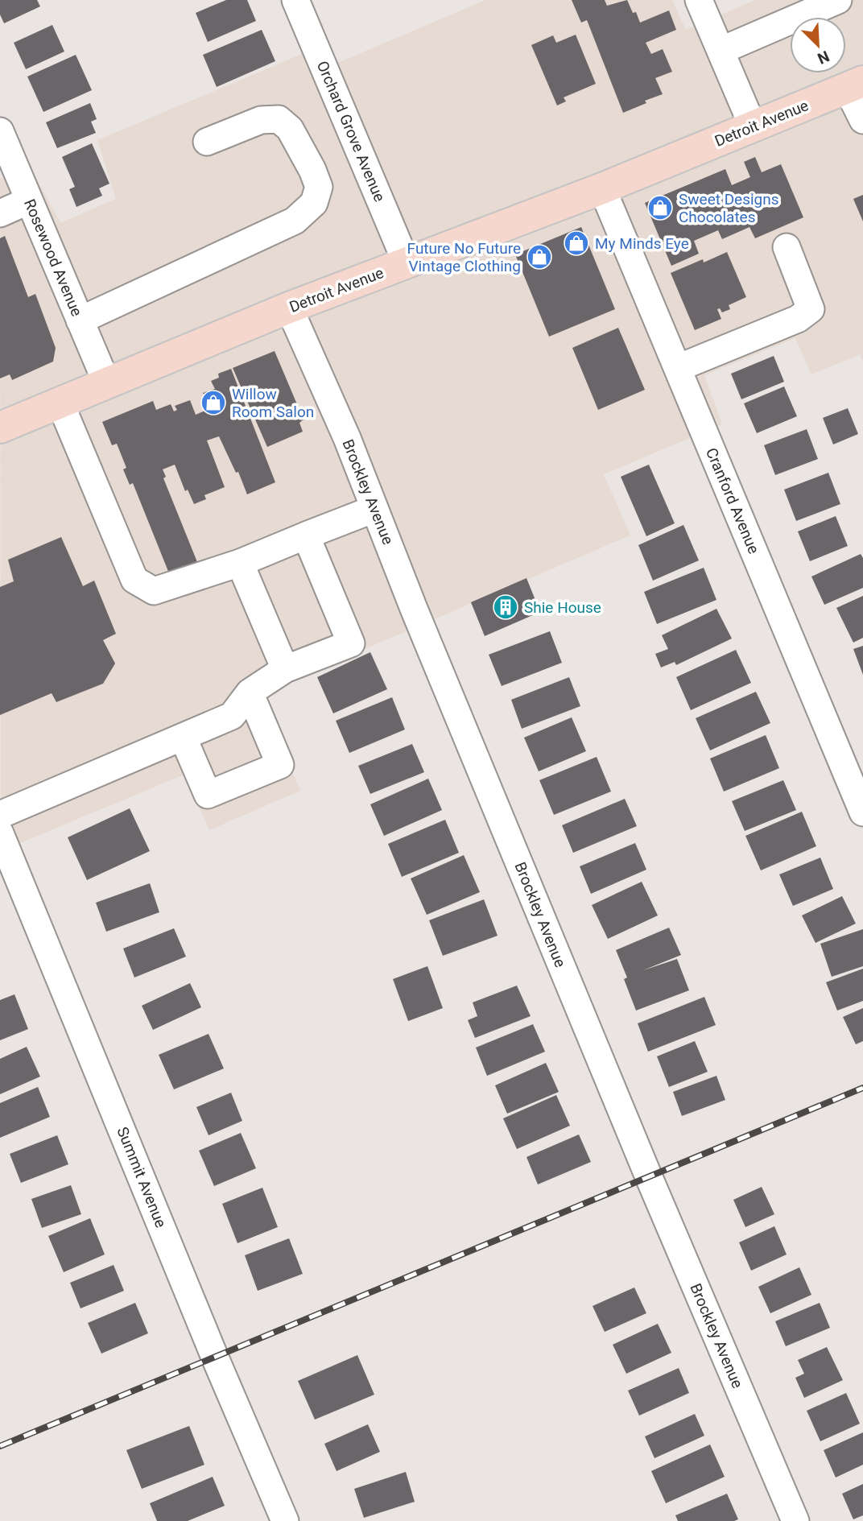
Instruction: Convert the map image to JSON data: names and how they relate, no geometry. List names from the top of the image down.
{
  "streets": {
    "main road": ["Detroit Avenue"],
    "street": [
      "Orchard Grove Avenue",
      "Rosewood Avenue",
      "Brockley Avenue",
      "Cranford Avenue",
      "Summit Avenue"
    ]
  },
  "crossings": [
    ["Detroit Avenue", "Orchard Grove Avenue"],
    ["Detroit Avenue", "Rosewood Avenue"],
    ["Detroit Avenue", "Brockley Avenue"],
    ["Detroit Avenue", "Cranford Avenue"]
  ],
  "places": {
    "shop": [
      "Sweet Designs Chocolates",
      "My Minds Eye",
      "Future No Future Vintage Clothing",
      "Willow Room Salon"
    ],
    "building": ["Shie House"]
  },
  "north": "bottom right"
}
